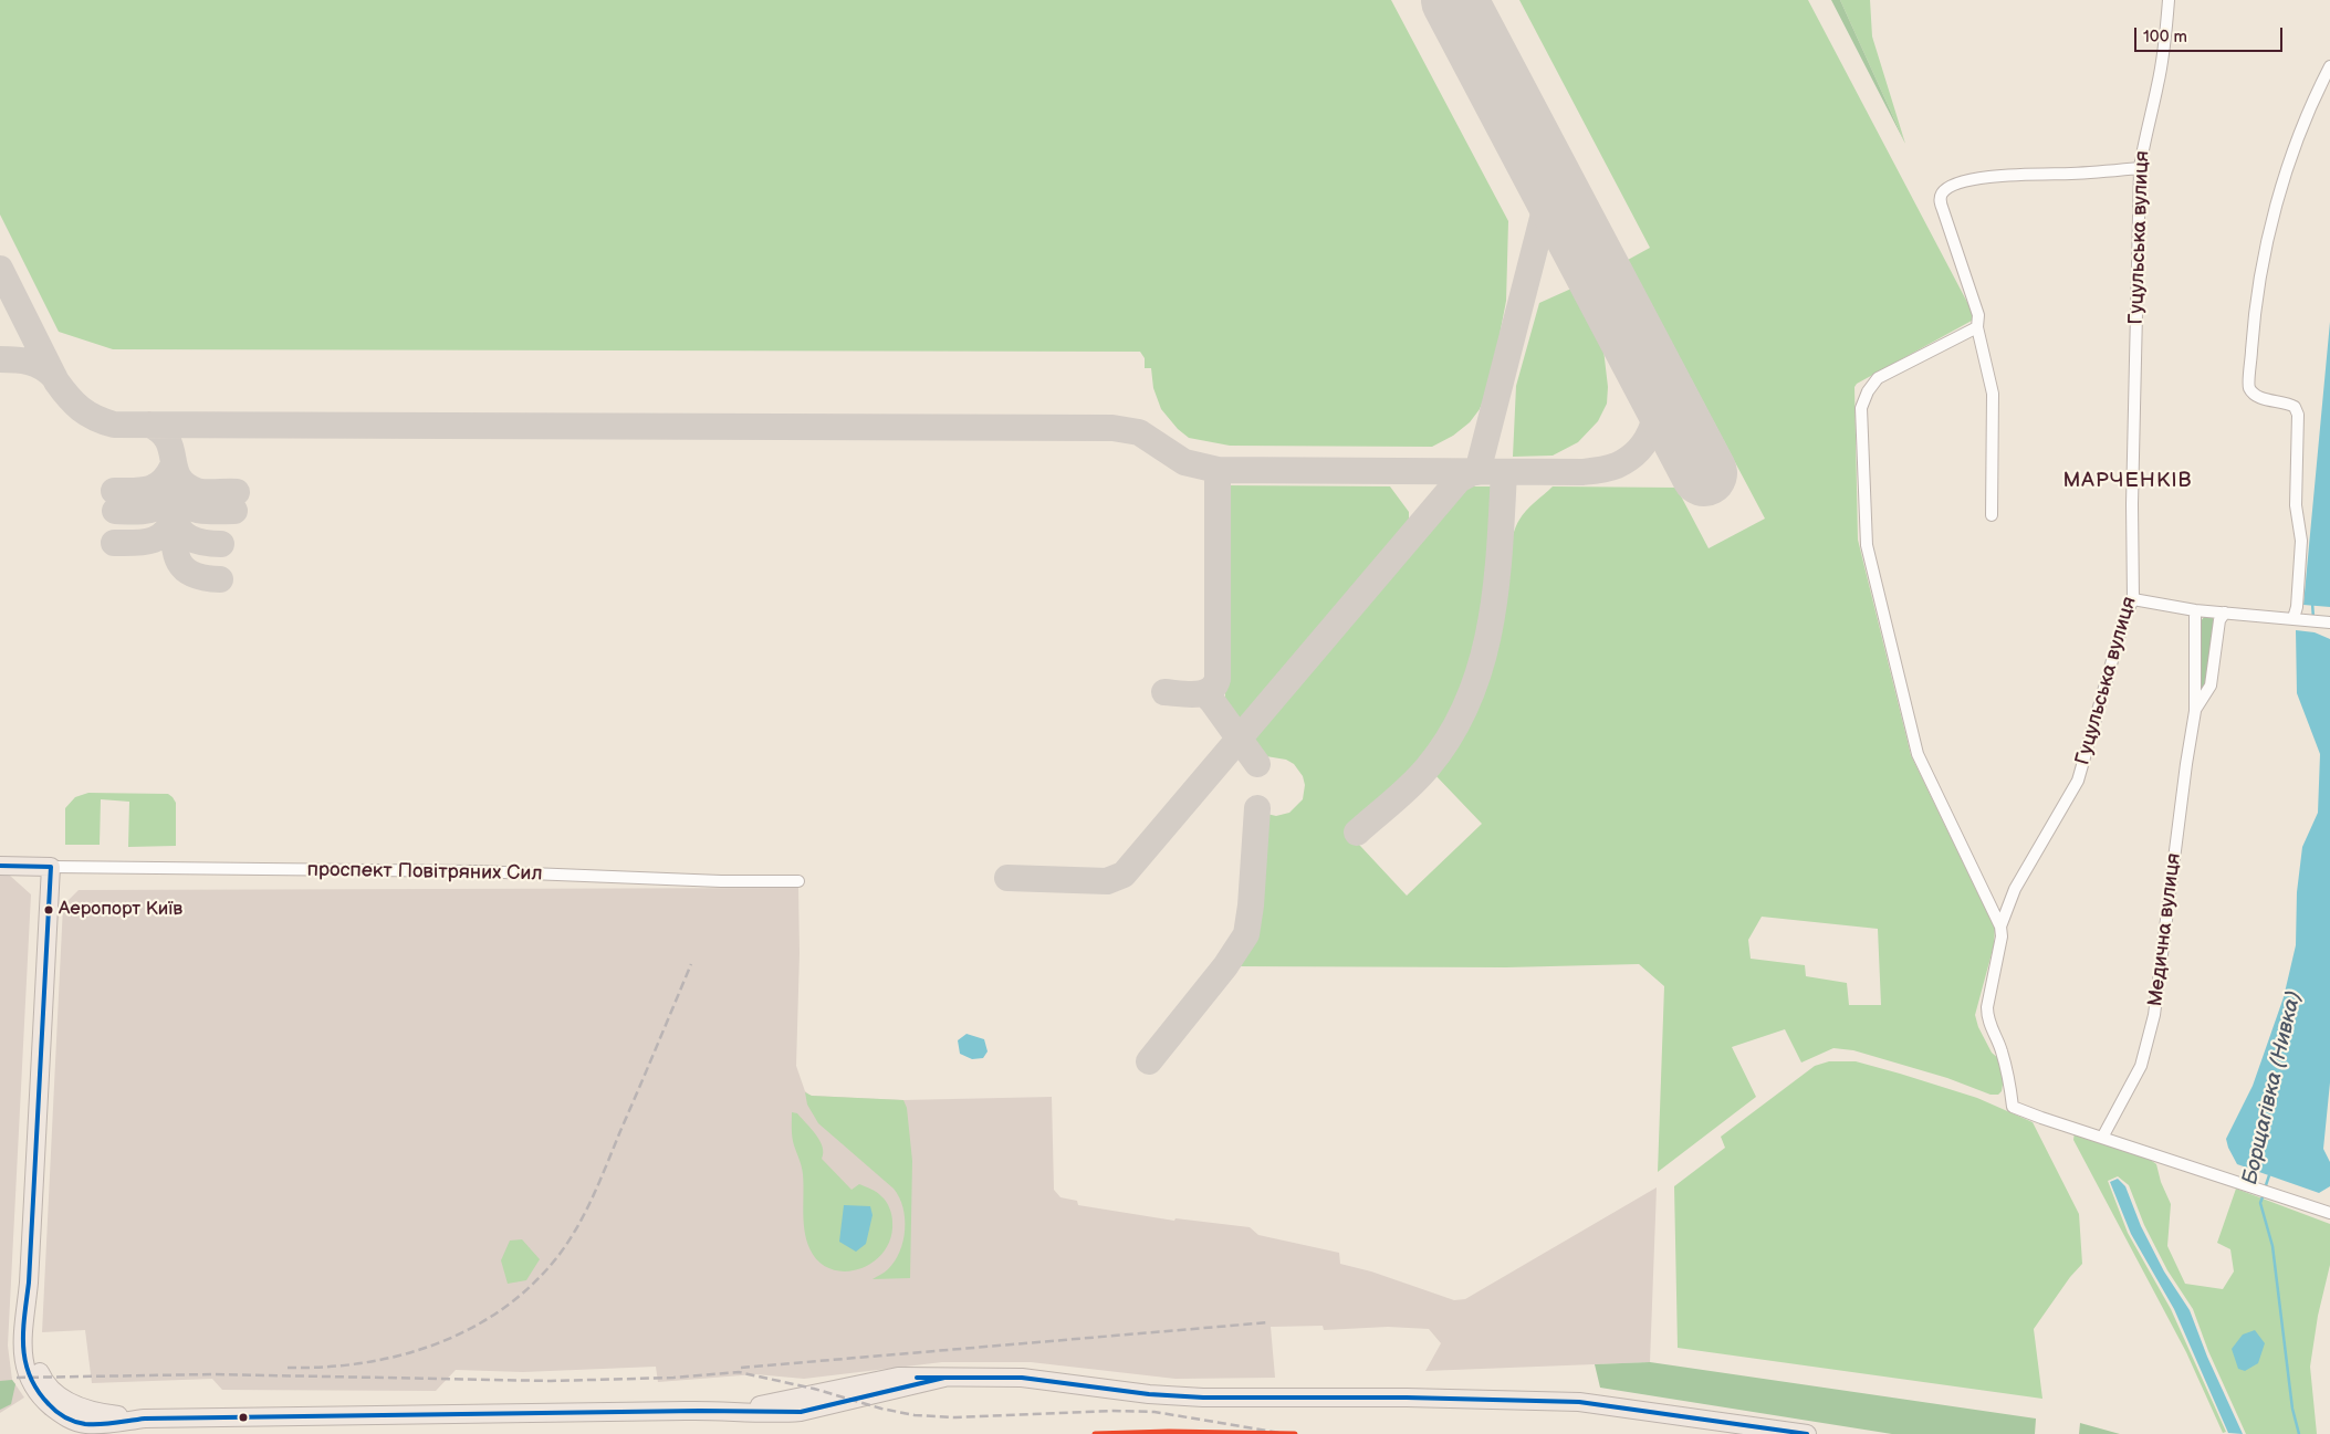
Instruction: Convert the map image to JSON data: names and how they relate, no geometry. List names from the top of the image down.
{
  "streets": {
    "main road": ["проспект Повітряних Сил"],
    "street": ["Гуцульська вулиця", "Медична вулиця"]
  },
  "crossings": [
    ["Гуцульська вулиця", "Медична вулиця"]
  ],
  "districts": ["МАРЧЕНКІВ"],
  "water": ["Борщагівка (Нивка)"],
  "places": ["Аеропорт Київ"],
  "scale_bar": "100 m"
}
